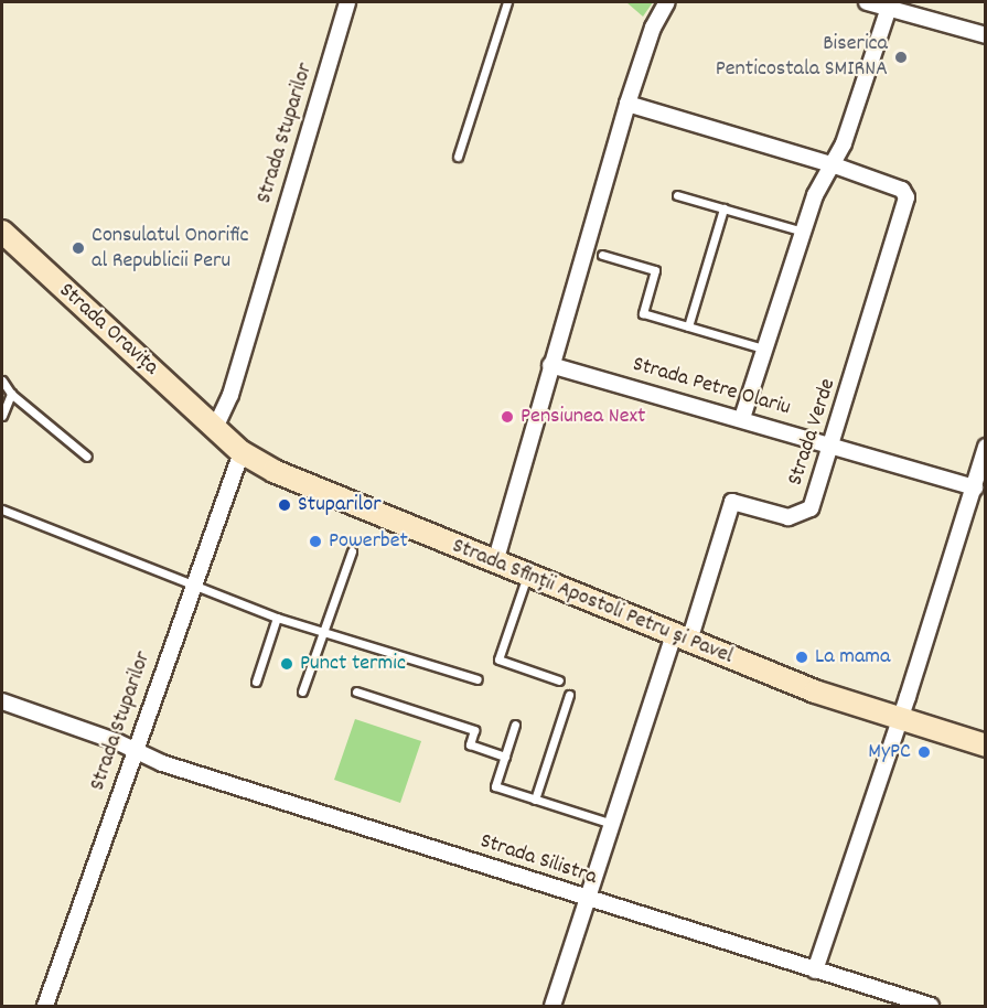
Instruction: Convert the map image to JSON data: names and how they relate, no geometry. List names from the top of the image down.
{
  "streets": {
    "main road": ["Strada Oravița", "Strada Sfinții Apostoli Petru și Pavel"],
    "street": [
      "Strada Stuparilor",
      "Strada Petre Olariu",
      "Strada Verde",
      "Strada Silistra"
    ]
  },
  "crossings": [
    ["Strada Stuparilor", "Strada Oravița"],
    ["Strada Stuparilor", "Strada Sfinții Apostoli Petru și Pavel"],
    ["Strada Stuparilor", "Strada Silistra"],
    ["Strada Oravița", "Strada Sfinții Apostoli Petru și Pavel"],
    ["Strada Petre Olariu", "Strada Verde"],
    ["Strada Verde", "Strada Sfinții Apostoli Petru și Pavel"],
    ["Strada Verde", "Strada Silistra"]
  ],
  "places": [
    "Biserica Penticostala SMIRNA",
    "Consulatul Onorific al Republicii Peru",
    "Pensiunea Next",
    "Stuparilor",
    "Powerbet",
    "La mama",
    "Punct termic",
    "MyPC"
  ]
}
